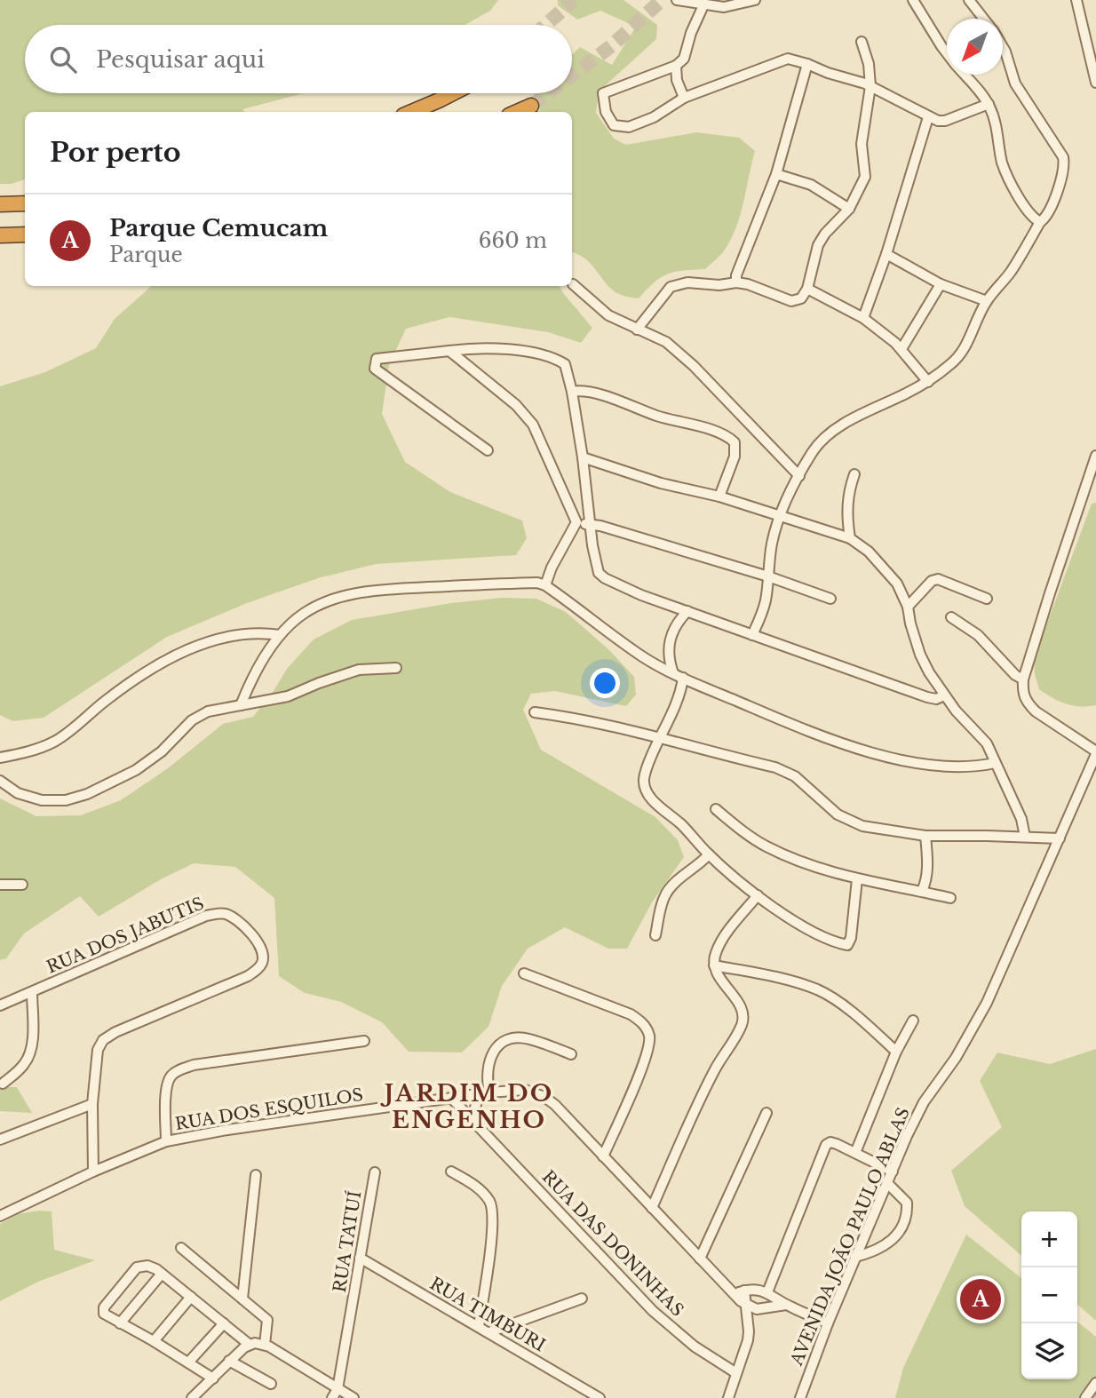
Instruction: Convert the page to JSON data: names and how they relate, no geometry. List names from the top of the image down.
{
  "streets": {
    "street": [
      "RUA DOS JABUTIS",
      "RUA DOS ESQUILOS",
      "AVENIDA JOÃO PAULO ABLAS",
      "RUA TATUÍ",
      "RUA DAS DONINHAS",
      "RUA TIMBURI"
    ]
  },
  "crossings": [
    ["RUA DOS JABUTIS", "RUA DOS ESQUILOS"],
    ["RUA DOS ESQUILOS", "RUA DAS DONINHAS"],
    ["RUA TATUÍ", "RUA TIMBURI"]
  ],
  "districts": ["JARDIM DO ENGENHO"],
  "north": "bottom left",
  "page": {
    "search": "Pesquisar aqui",
    "heading": "Por perto",
    "list": [
      {
        "mark": "A",
        "name": "Parque Cemucam",
        "note": "Parque",
        "value": "660 m"
      }
    ],
    "map_buttons": ["+", "−"],
    "pins": "A"
  }
}
